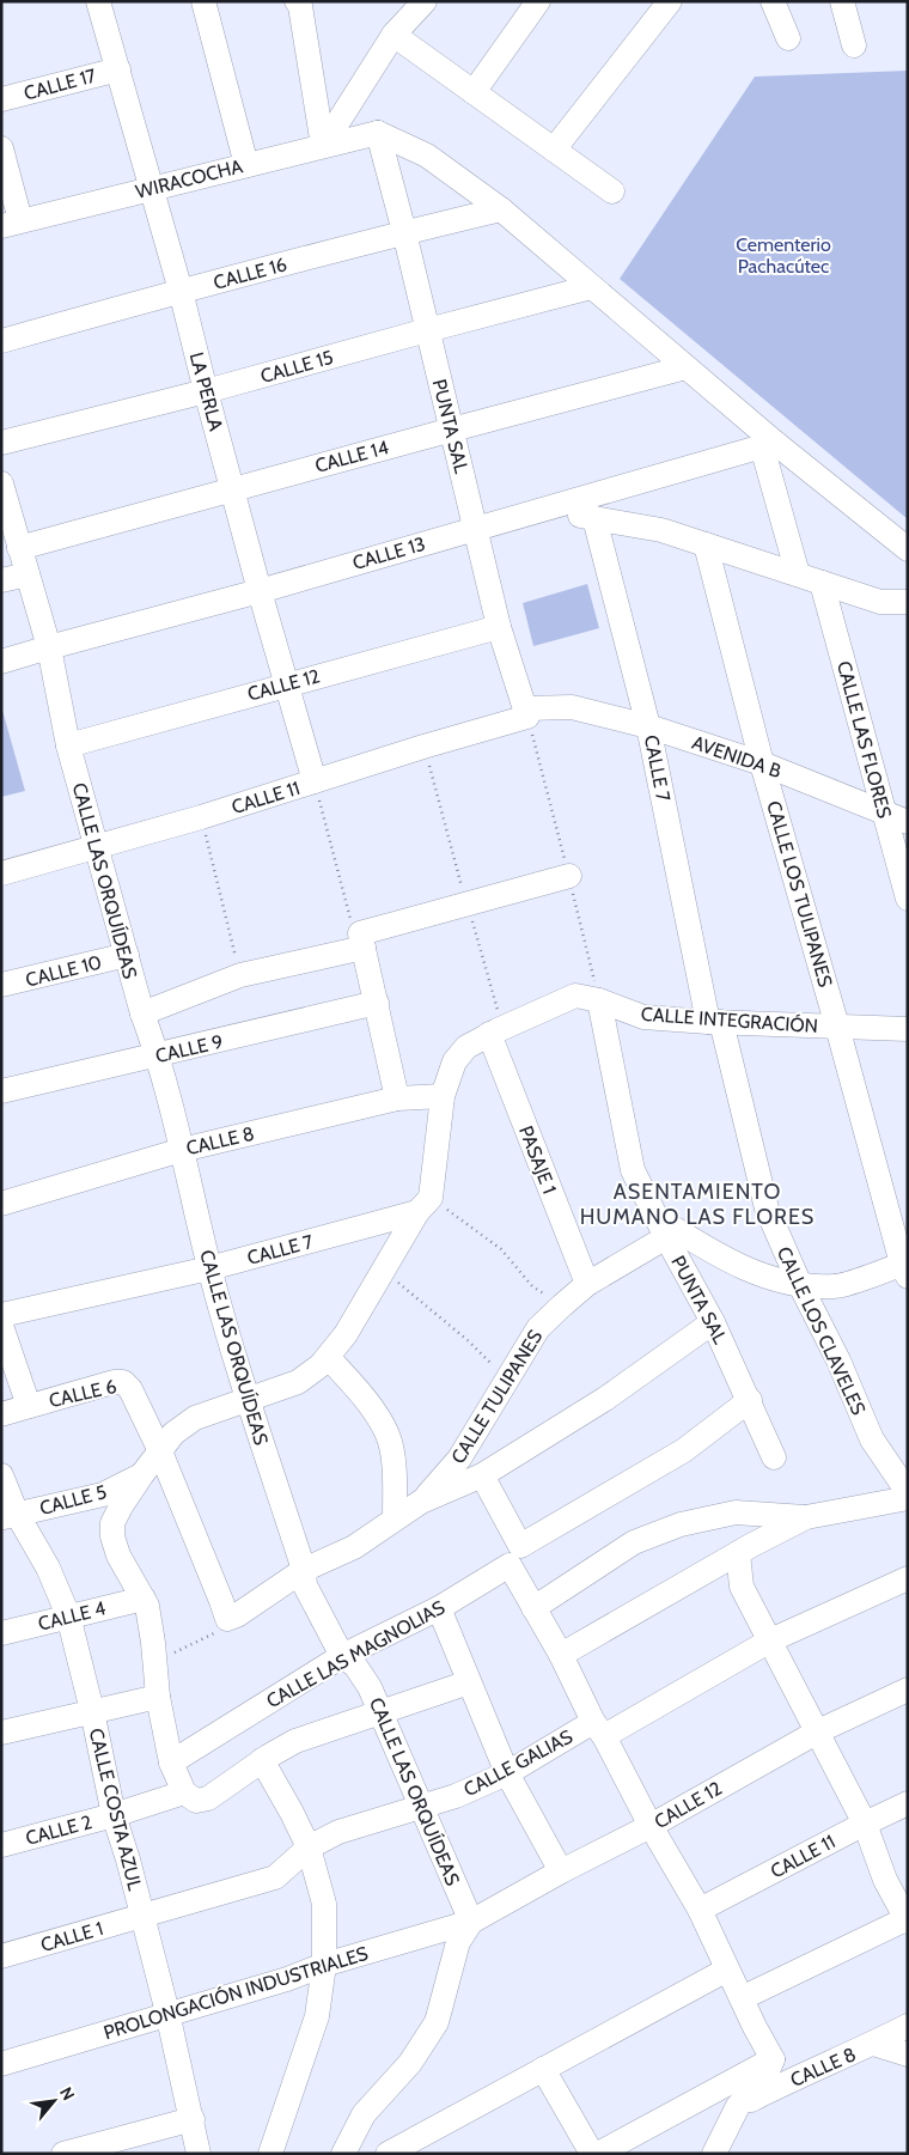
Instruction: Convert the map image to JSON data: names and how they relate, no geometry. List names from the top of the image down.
{
  "streets": {
    "street": [
      "CALLE 17",
      "WIRACOCHA",
      "CALLE 16",
      "CALLE 15",
      "LA PERLA",
      "PUNTA SAL",
      "CALLE 14",
      "CALLE 13",
      "CALLE 12",
      "CALLE LAS FLORES",
      "AVENIDA B",
      "CALLE 7",
      "CALLE 11",
      "CALLE LAS ORQUÍDEAS",
      "CALLE LOS TULIPANES",
      "CALLE 10",
      "CALLE INTEGRACIÓN",
      "CALLE 9",
      "CALLE 8",
      "PASAJE 1",
      "CALLE LOS CLAVELES",
      "CALLE 6",
      "CALLE TULIPANES",
      "CALLE 5",
      "CALLE 4",
      "CALLE LAS MAGNOLIAS",
      "CALLE GALIAS",
      "CALLE COSTA AZUL",
      "CALLE 2",
      "CALLE 1",
      "PROLONGACIÓN INDUSTRIALES"
    ]
  },
  "crossings": [
    ["CALLE 17", "LA PERLA"],
    ["WIRACOCHA", "LA PERLA"],
    ["WIRACOCHA", "PUNTA SAL"],
    ["CALLE 16", "LA PERLA"],
    ["CALLE 16", "PUNTA SAL"],
    ["CALLE 15", "LA PERLA"],
    ["CALLE 15", "PUNTA SAL"],
    ["LA PERLA", "CALLE 14"],
    ["LA PERLA", "CALLE 13"],
    ["LA PERLA", "CALLE 12"],
    ["LA PERLA", "CALLE 11"],
    ["PUNTA SAL", "CALLE 14"],
    ["PUNTA SAL", "CALLE 13"],
    ["PUNTA SAL", "CALLE 12"],
    ["PUNTA SAL", "AVENIDA B"],
    ["PUNTA SAL", "CALLE 11"],
    ["PUNTA SAL", "CALLE INTEGRACIÓN"],
    ["PUNTA SAL", "CALLE TULIPANES"],
    ["PUNTA SAL", "CALLE LAS MAGNOLIAS"],
    ["CALLE 14", "CALLE LAS ORQUÍDEAS"],
    ["CALLE 13", "CALLE LAS ORQUÍDEAS"],
    ["CALLE 12", "CALLE LAS ORQUÍDEAS"],
    ["CALLE 12", "PROLONGACIÓN INDUSTRIALES"],
    ["CALLE LAS FLORES", "AVENIDA B"],
    ["AVENIDA B", "CALLE 7"],
    ["AVENIDA B", "CALLE 11"],
    ["AVENIDA B", "CALLE LOS TULIPANES"],
    ["CALLE 7", "CALLE LAS ORQUÍDEAS"],
    ["CALLE 7", "CALLE INTEGRACIÓN"],
    ["CALLE 7", "CALLE LOS CLAVELES"],
    ["CALLE 11", "CALLE LAS ORQUÍDEAS"],
    ["CALLE LAS ORQUÍDEAS", "CALLE 10"],
    ["CALLE LAS ORQUÍDEAS", "CALLE INTEGRACIÓN"],
    ["CALLE LAS ORQUÍDEAS", "CALLE 9"],
    ["CALLE LAS ORQUÍDEAS", "CALLE 8"],
    ["CALLE LAS ORQUÍDEAS", "CALLE TULIPANES"],
    ["CALLE LAS ORQUÍDEAS", "CALLE LAS MAGNOLIAS"],
    ["CALLE LAS ORQUÍDEAS", "CALLE GALIAS"],
    ["CALLE LAS ORQUÍDEAS", "PROLONGACIÓN INDUSTRIALES"],
    ["CALLE LOS TULIPANES", "CALLE INTEGRACIÓN"],
    ["CALLE INTEGRACIÓN", "CALLE 8"],
    ["CALLE INTEGRACIÓN", "PASAJE 1"],
    ["CALLE INTEGRACIÓN", "CALLE LOS CLAVELES"],
    ["CALLE INTEGRACIÓN", "CALLE 6"],
    ["CALLE INTEGRACIÓN", "CALLE 5"],
    ["CALLE INTEGRACIÓN", "CALLE 4"],
    ["CALLE INTEGRACIÓN", "CALLE LAS MAGNOLIAS"],
    ["CALLE INTEGRACIÓN", "CALLE 2"],
    ["PASAJE 1", "CALLE TULIPANES"],
    ["CALLE 5", "CALLE COSTA AZUL"],
    ["CALLE 4", "CALLE COSTA AZUL"],
    ["CALLE GALIAS", "CALLE COSTA AZUL"],
    ["CALLE GALIAS", "CALLE 1"],
    ["CALLE COSTA AZUL", "CALLE 2"],
    ["CALLE COSTA AZUL", "CALLE 1"],
    ["CALLE COSTA AZUL", "PROLONGACIÓN INDUSTRIALES"]
  ],
  "districts": ["ASENTAMIENTO HUMANO LAS FLORES"],
  "parks": ["Cementerio Pachacútec"],
  "north": "top right"
}
